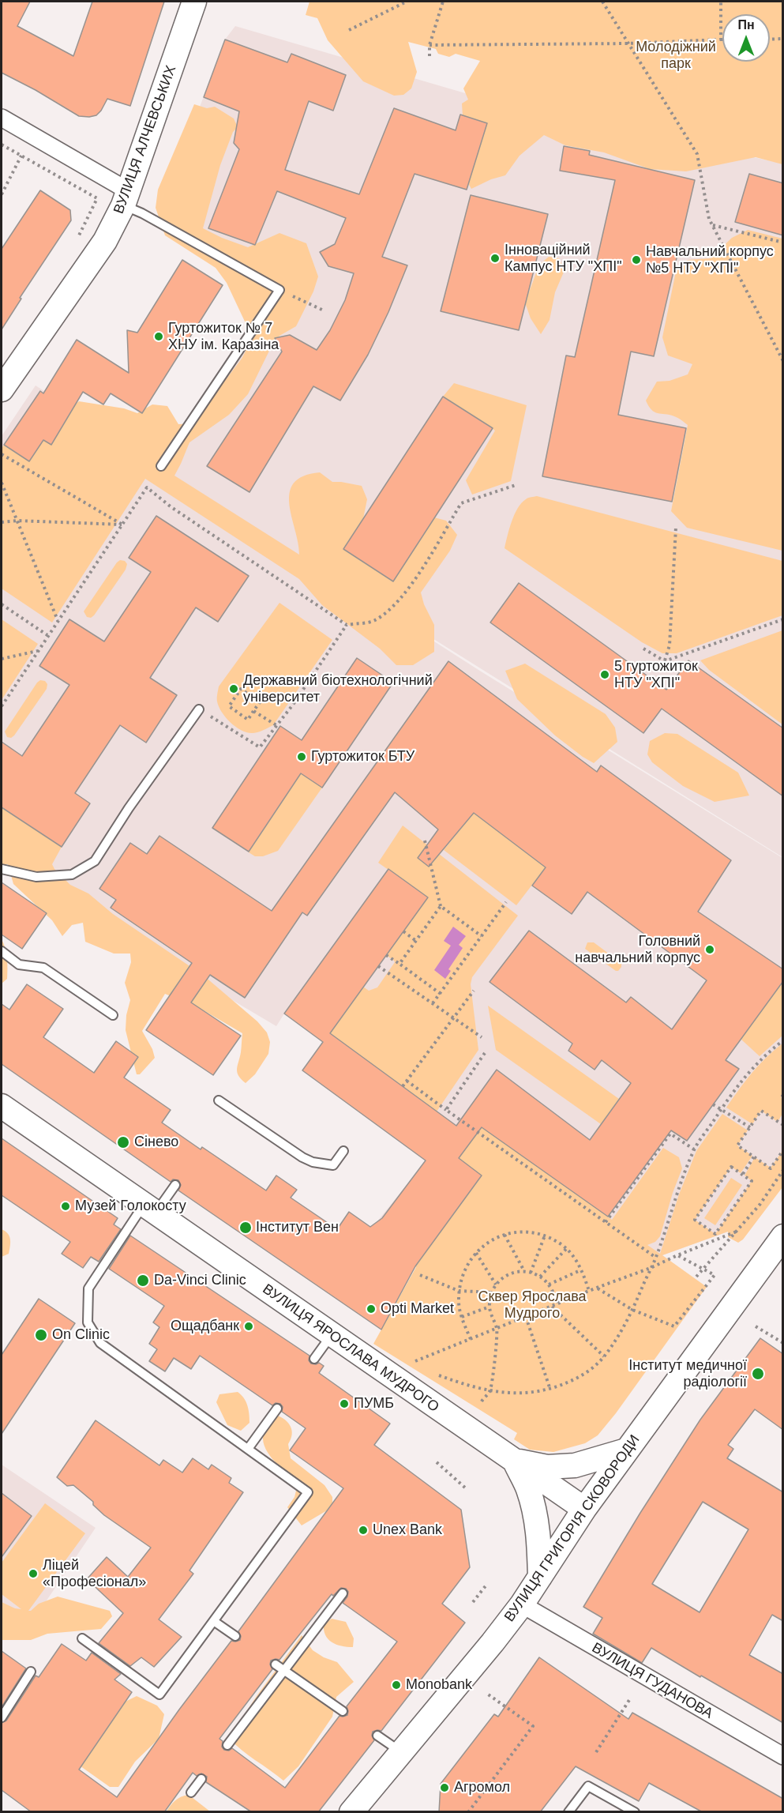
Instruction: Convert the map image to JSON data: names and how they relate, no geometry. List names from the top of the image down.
{
  "streets": {
    "street": [
      "ВУЛИЦЯ АЛЧЕВСЬКИХ",
      "ВУЛИЦЯ ЯРОСЛАВА МУДРОГО",
      "ВУЛИЦЯ ГРИГОРІЯ СКОВОРОДИ",
      "ВУЛИЦЯ ГУДАНОВА"
    ]
  },
  "crossings": [
    ["ВУЛИЦЯ ЯРОСЛАВА МУДРОГО", "ВУЛИЦЯ ГРИГОРІЯ СКОВОРОДИ"],
    ["ВУЛИЦЯ ГРИГОРІЯ СКОВОРОДИ", "ВУЛИЦЯ ГУДАНОВА"]
  ],
  "parks": ["Молодіжний парк", "Сквер Ярослава Мудрого"],
  "places": [
    "Інноваційний Кампус НТУ \"ХПІ\"",
    "Навчальний корпус №5 НТУ \"ХПІ\"",
    "Гуртожиток № 7 ХНУ ім. Каразіна",
    "5 гуртожиток НТУ \"ХПІ\"",
    "Державний біотехнологічний університет",
    "Гуртожиток БТУ",
    "Головний навчальний корпус",
    "Сінево",
    "Музей Голокосту",
    "Інститут Вен",
    "Da-Vinci Сlinic",
    "Opti Market",
    "Ощадбанк",
    "On Clinic",
    "Інститут медичної радіології",
    "ПУМБ",
    "Unex Bank",
    "Ліцей «Професіонал»",
    "Monobank",
    "Агромол"
  ],
  "north": "top"
}
